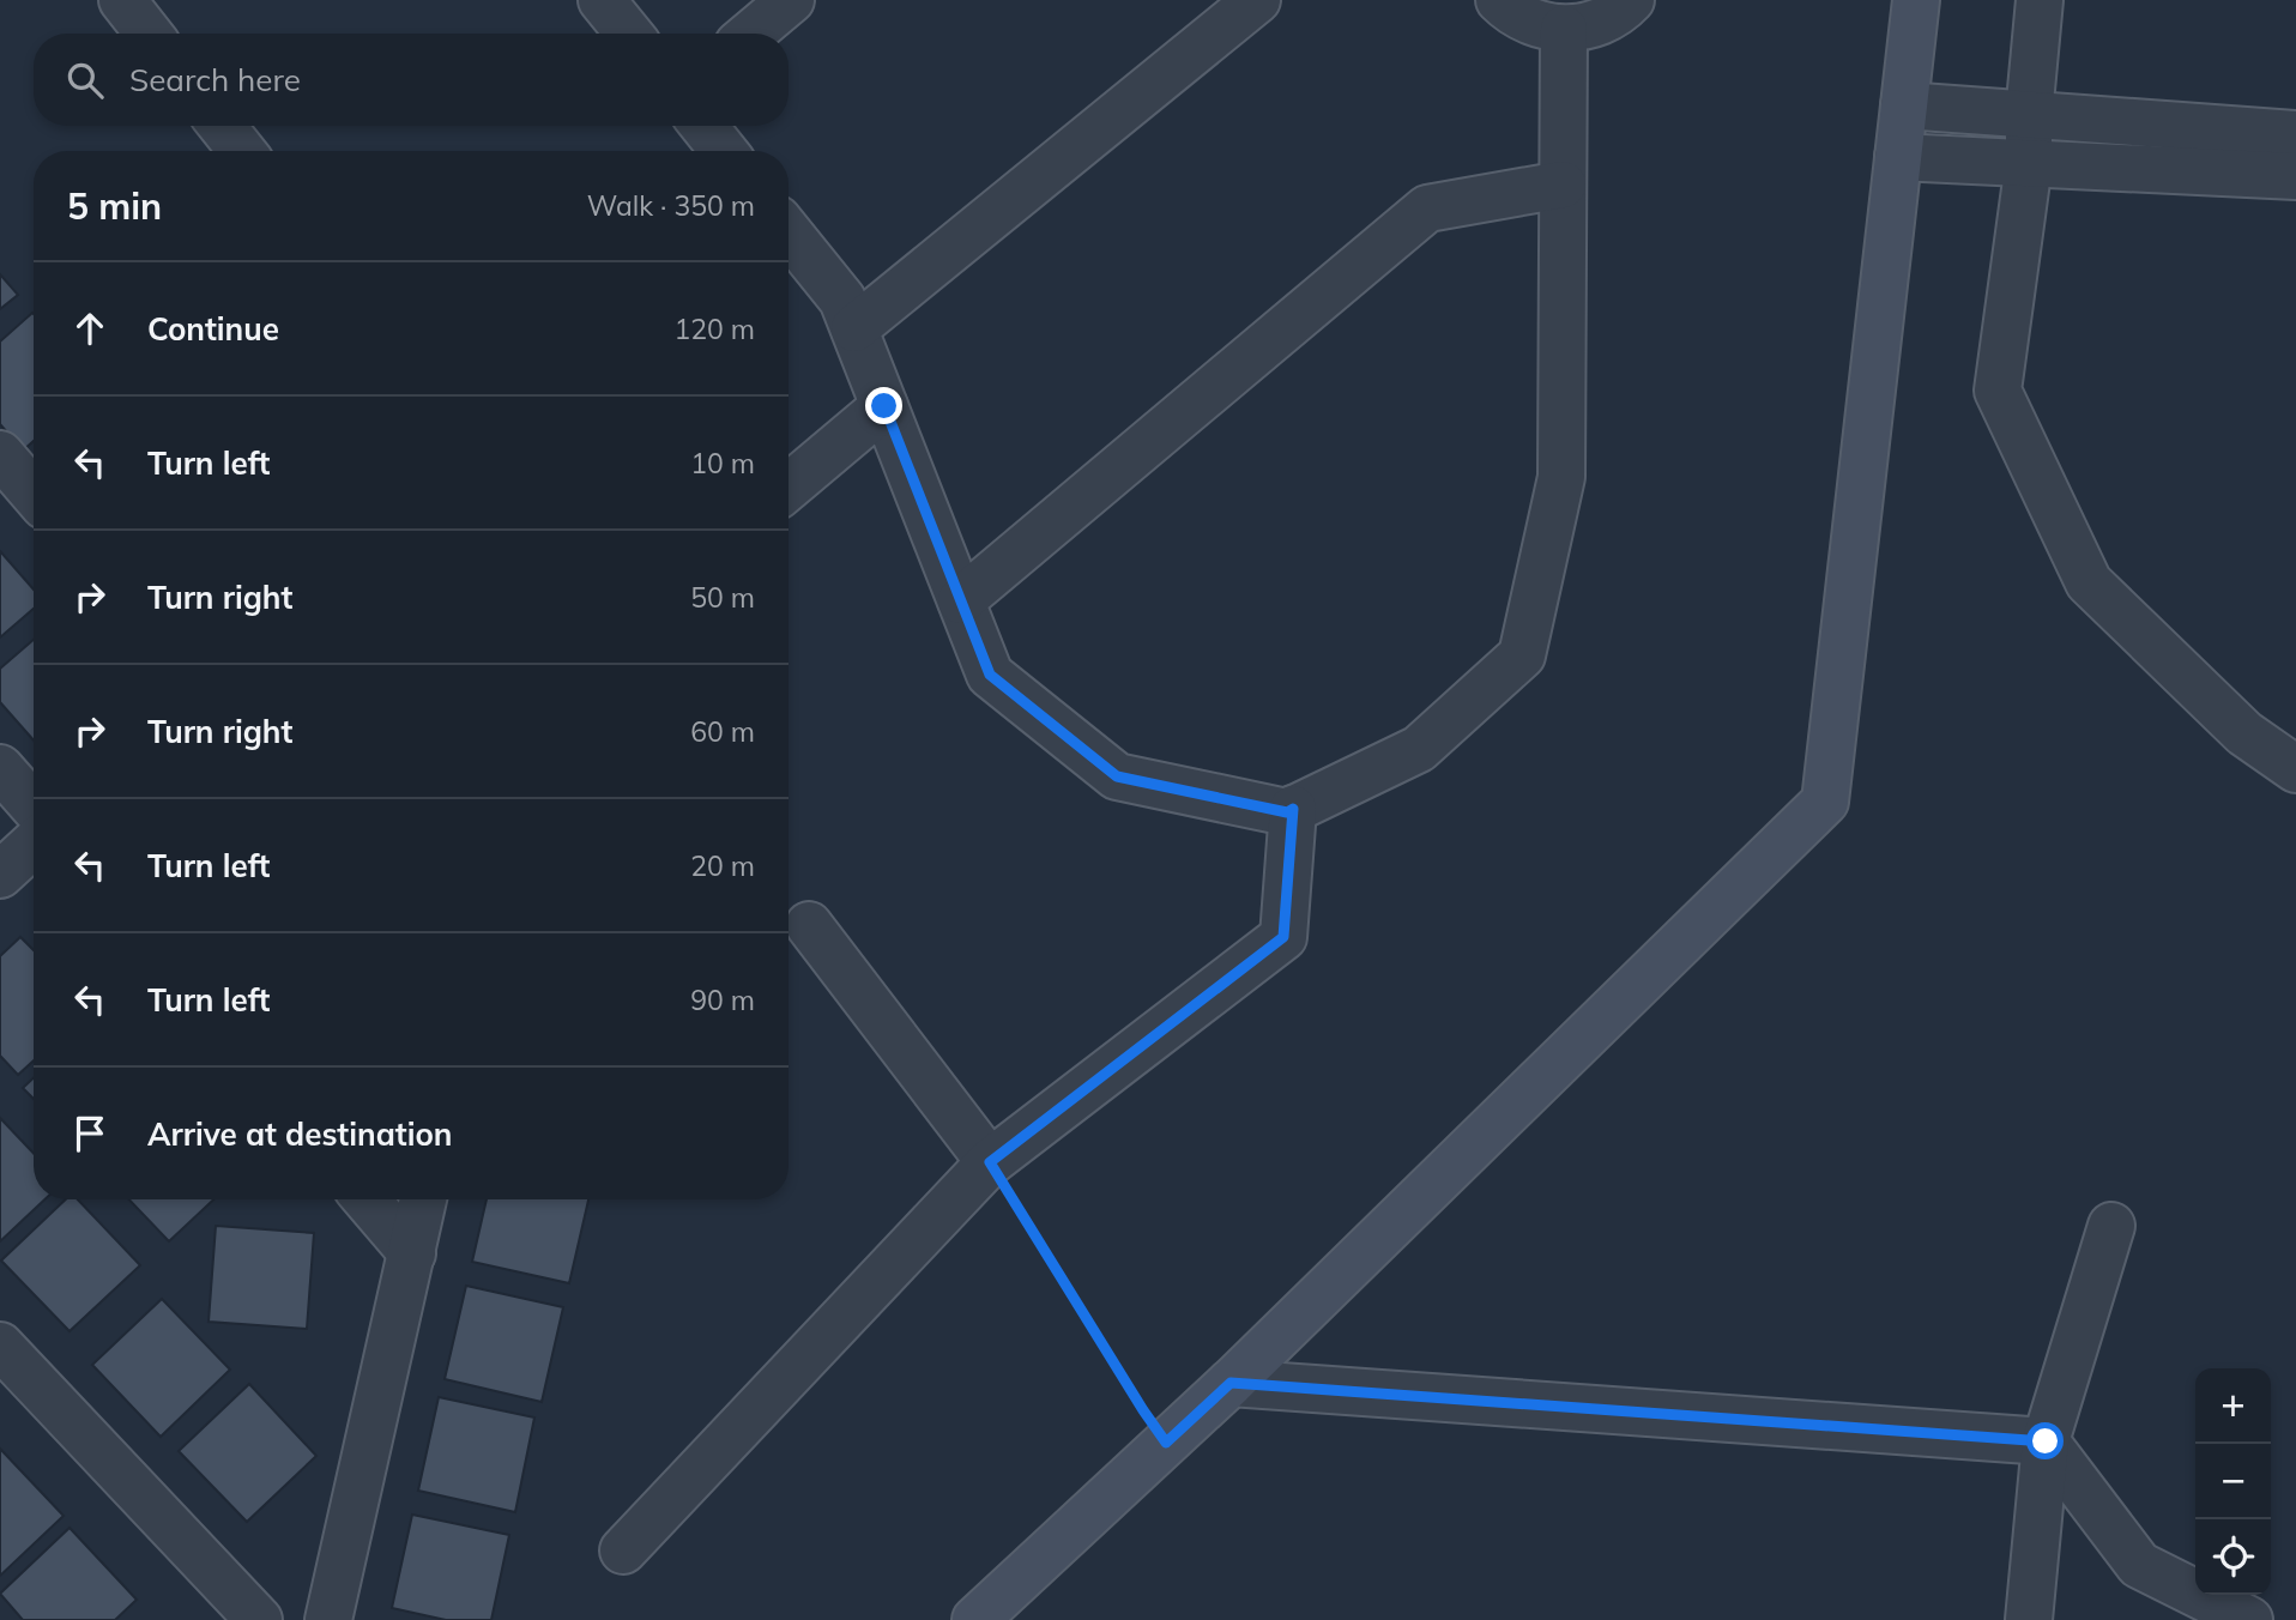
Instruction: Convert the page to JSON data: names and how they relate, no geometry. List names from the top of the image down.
{
  "page": {
    "search": "Search here",
    "heading": ["5 min", "Walk · 350 m"],
    "list": [
      ["Continue", "120 m"],
      ["Turn left", "10 m"],
      ["Turn right", "50 m"],
      ["Turn right", "60 m"],
      ["Turn left", "20 m"],
      ["Turn left", "90 m"],
      "Arrive at destination"
    ],
    "map_buttons": ["+", "−"]
  }
}
